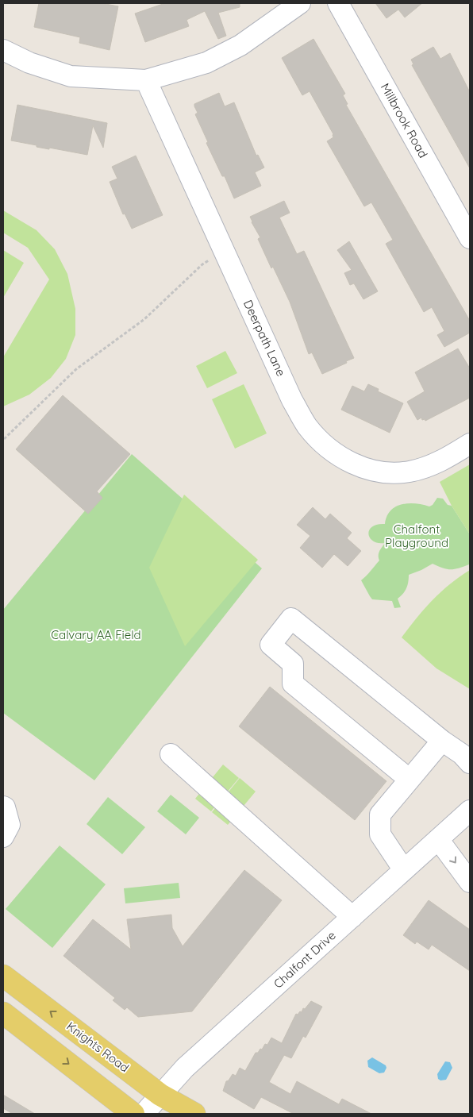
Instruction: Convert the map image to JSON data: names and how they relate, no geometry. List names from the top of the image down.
{
  "streets": {
    "main road": ["Knights Road"],
    "street": ["Millbrook Road", "Deerpath Lane", "Chalfont Drive"]
  },
  "crossings": [
    ["Chalfont Drive", "Knights Road"]
  ],
  "parks": ["Chalfont Playground", "Calvary AA Field"]
}
